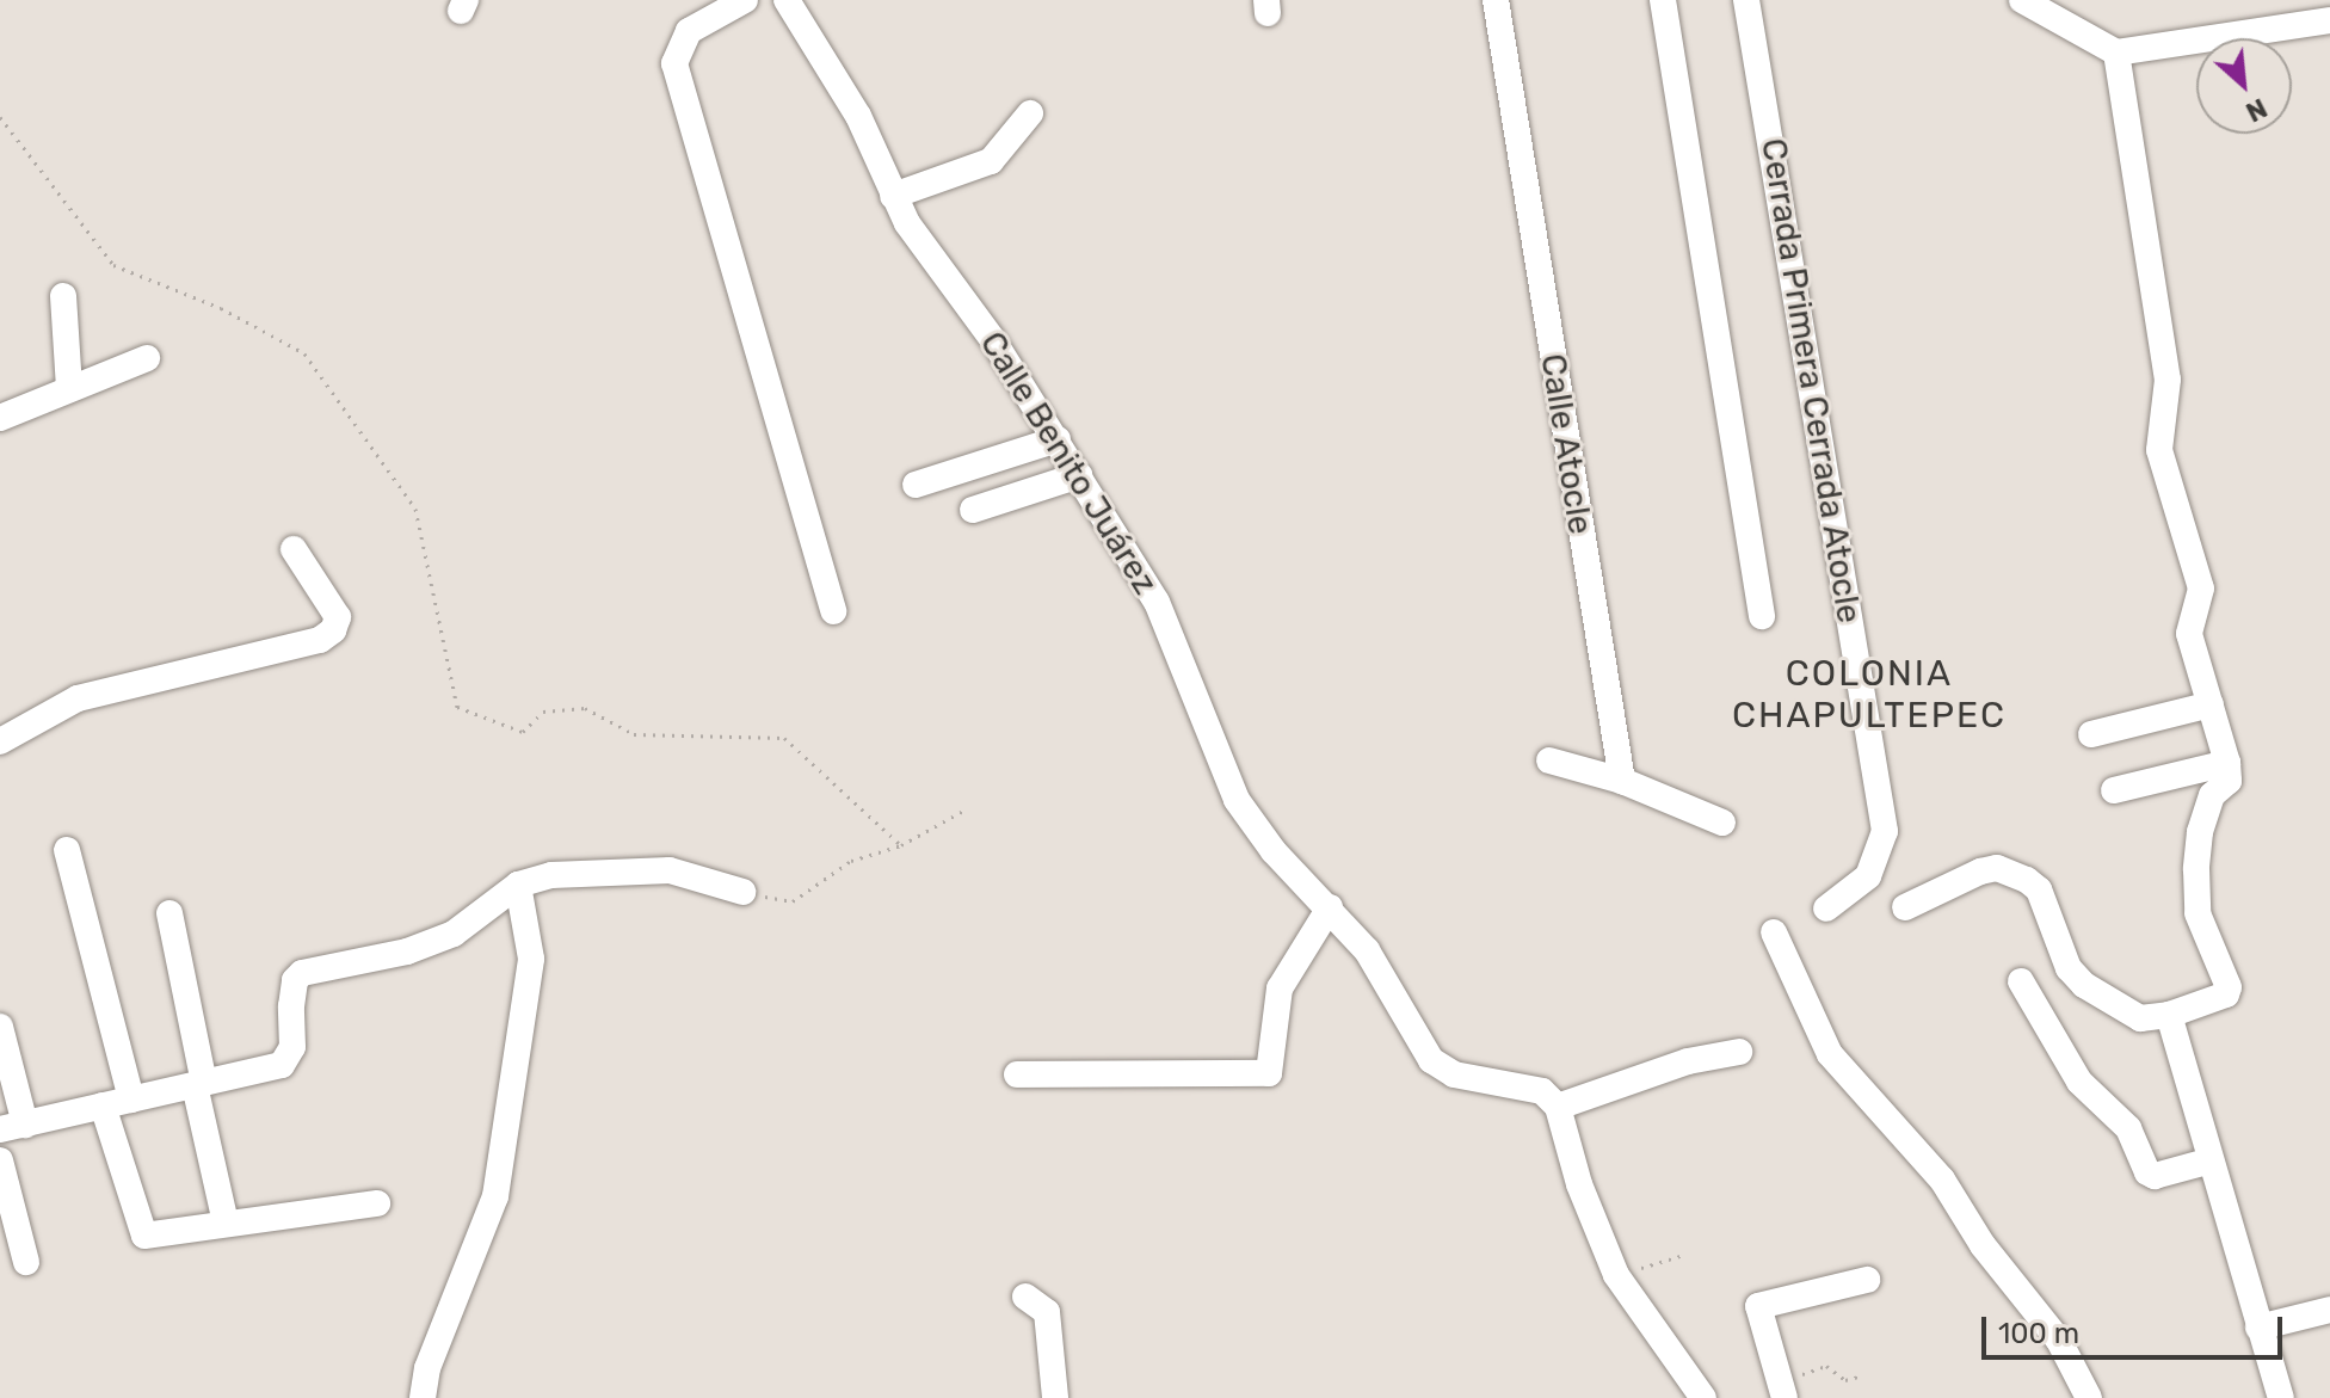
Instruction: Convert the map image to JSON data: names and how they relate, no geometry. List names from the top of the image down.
{
  "streets": {
    "street": ["Cerrada Primera Cerrada Atocle", "Calle Atocle", "Calle Benito Juárez"]
  },
  "districts": ["COLONIA CHAPULTEPEC"],
  "scale_bar": "100 m",
  "north": "bottom right"
}
